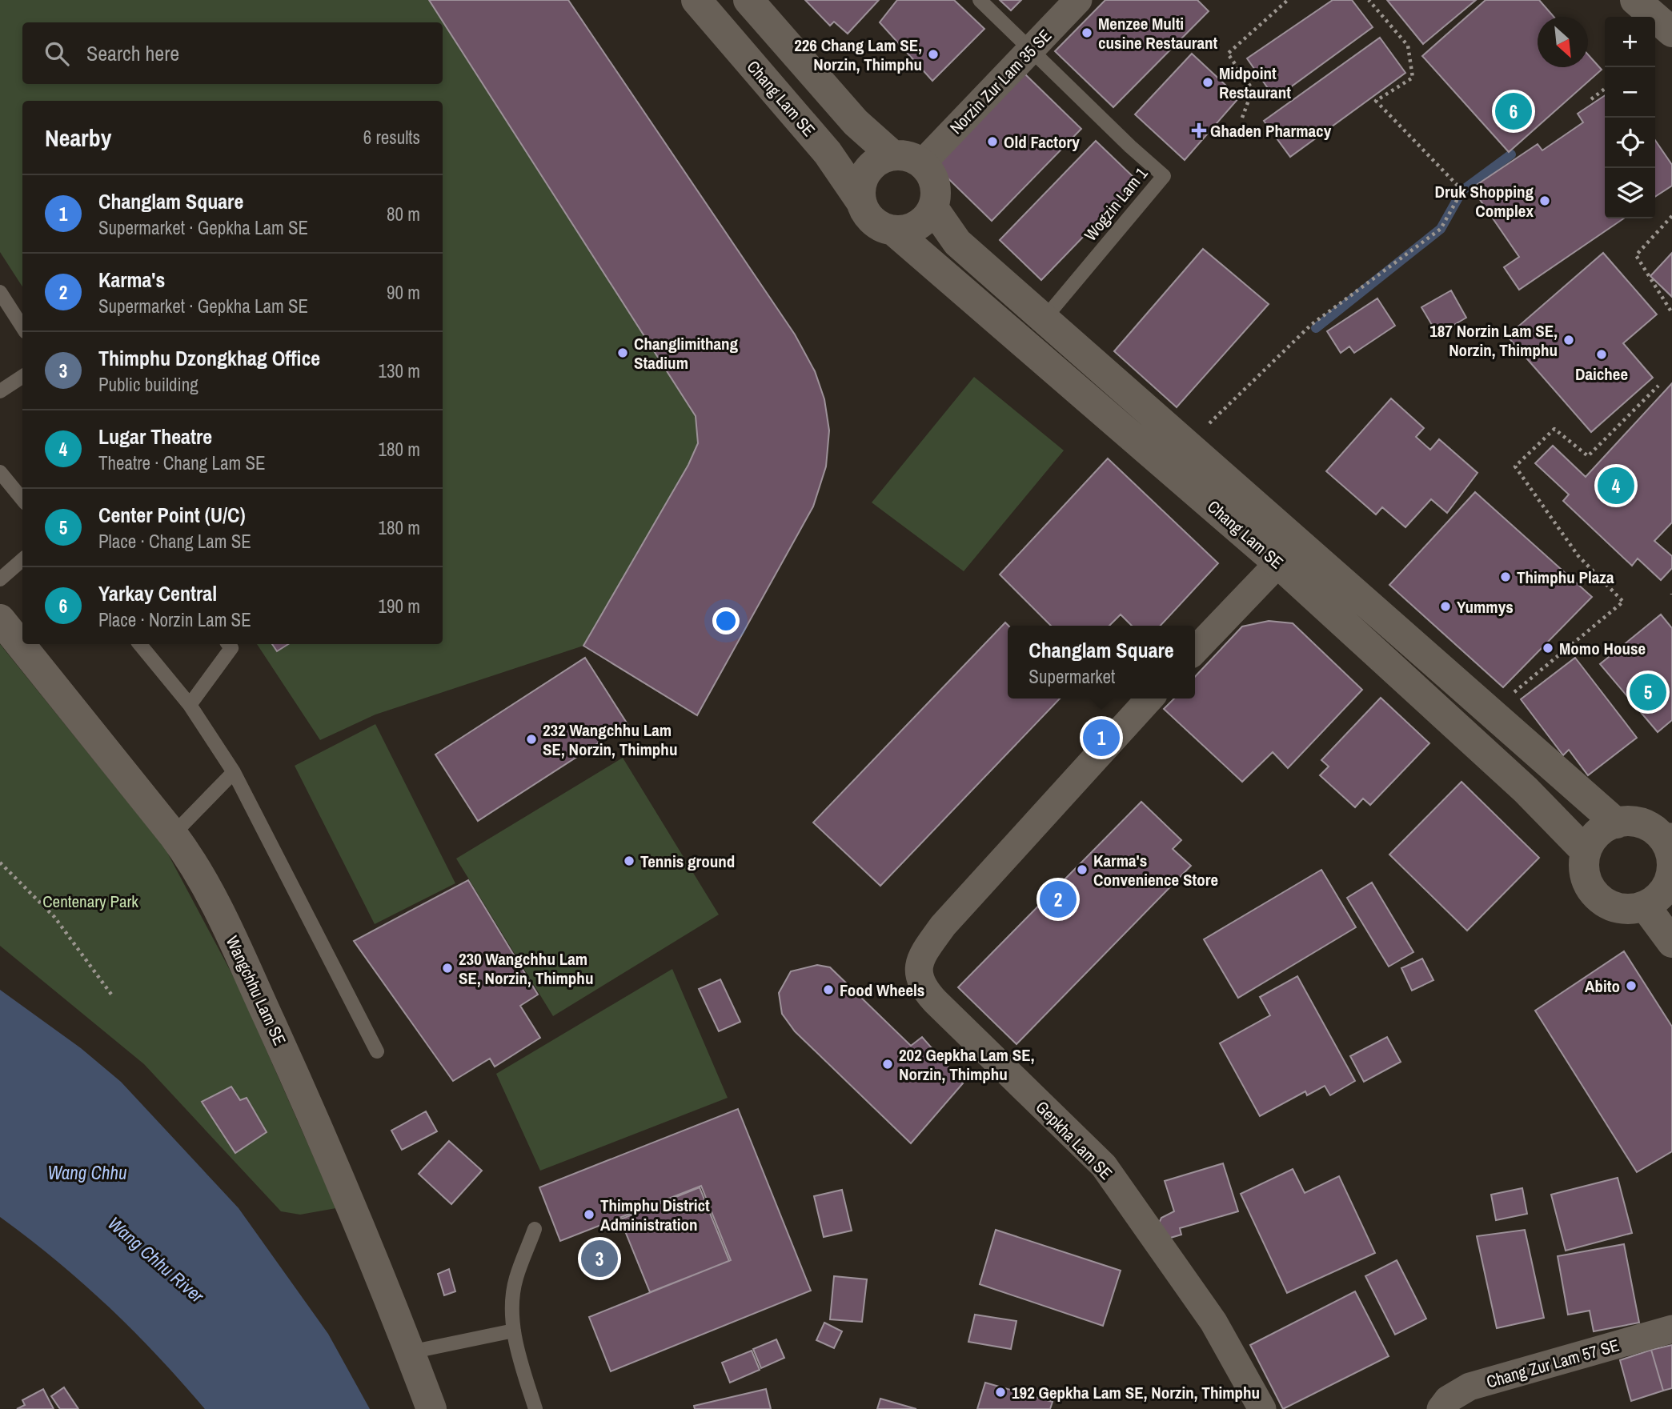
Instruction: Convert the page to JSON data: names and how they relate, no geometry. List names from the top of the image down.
{
  "streets": {
    "main road": ["Chang Lam SE", "Wangchhu Lam SE"],
    "street": ["Norzin Zur Lam 35 SE", "Gepkha Lam SE", "Chang Zur Lam 57 SE"],
    "lane": ["Wogzin Lam 1"]
  },
  "crossings": [
    ["Norzin Zur Lam 35 SE", "Chang Lam SE"],
    ["Norzin Zur Lam 35 SE", "Wogzin Lam 1"],
    ["Chang Lam SE", "Wogzin Lam 1"]
  ],
  "water": ["Wang Chhu", "Wang Chhu River"],
  "parks": ["Centenary Park"],
  "places": {
    "other": [
      "Menzee Multi cusine Restaurant",
      "226 Chang Lam SE, Norzin, Thimphu",
      "Midpoint Restaurant",
      "Old Factory",
      "Druk Shopping Complex",
      "187 Norzin Lam SE, Norzin, Thimphu",
      "Changlimithang Stadium",
      "Daichee",
      "Thimphu Plaza",
      "Yummys",
      "Momo House",
      "232 Wangchhu Lam SE, Norzin, Thimphu",
      "Tennis ground",
      "Karma's Convenience Store",
      "230 Wangchhu Lam SE, Norzin, Thimphu",
      "Abito",
      "Food Wheels",
      "202 Gepkha Lam SE, Norzin, Thimphu",
      "Thimphu District Administration",
      "192 Gepkha Lam SE, Norzin, Thimphu"
    ],
    "health": ["Ghaden Pharmacy"]
  },
  "north": "bottom right",
  "page": {
    "map_buttons": ["+", "−"],
    "search": "Search here",
    "pins": [
      "6",
      "4",
      "5",
      "1",
      "2",
      "3"
    ],
    "heading": ["Nearby", "6 results"],
    "list": [
      {
        "mark": "1",
        "name": "Changlam Square",
        "note": "Supermarket · Gepkha Lam SE",
        "value": "80 m"
      },
      {
        "mark": "2",
        "name": "Karma's",
        "note": "Supermarket · Gepkha Lam SE",
        "value": "90 m"
      },
      {
        "mark": "3",
        "name": "Thimphu Dzongkhag Office",
        "note": "Public building",
        "value": "130 m"
      },
      {
        "mark": "4",
        "name": "Lugar Theatre",
        "note": "Theatre · Chang Lam SE",
        "value": "180 m"
      },
      {
        "mark": "5",
        "name": "Center Point (U/C)",
        "note": "Place · Chang Lam SE",
        "value": "180 m"
      },
      {
        "mark": "6",
        "name": "Yarkay Central",
        "note": "Place · Norzin Lam SE",
        "value": "190 m"
      }
    ],
    "popup": ["Changlam Square", "Supermarket"]
  }
}
